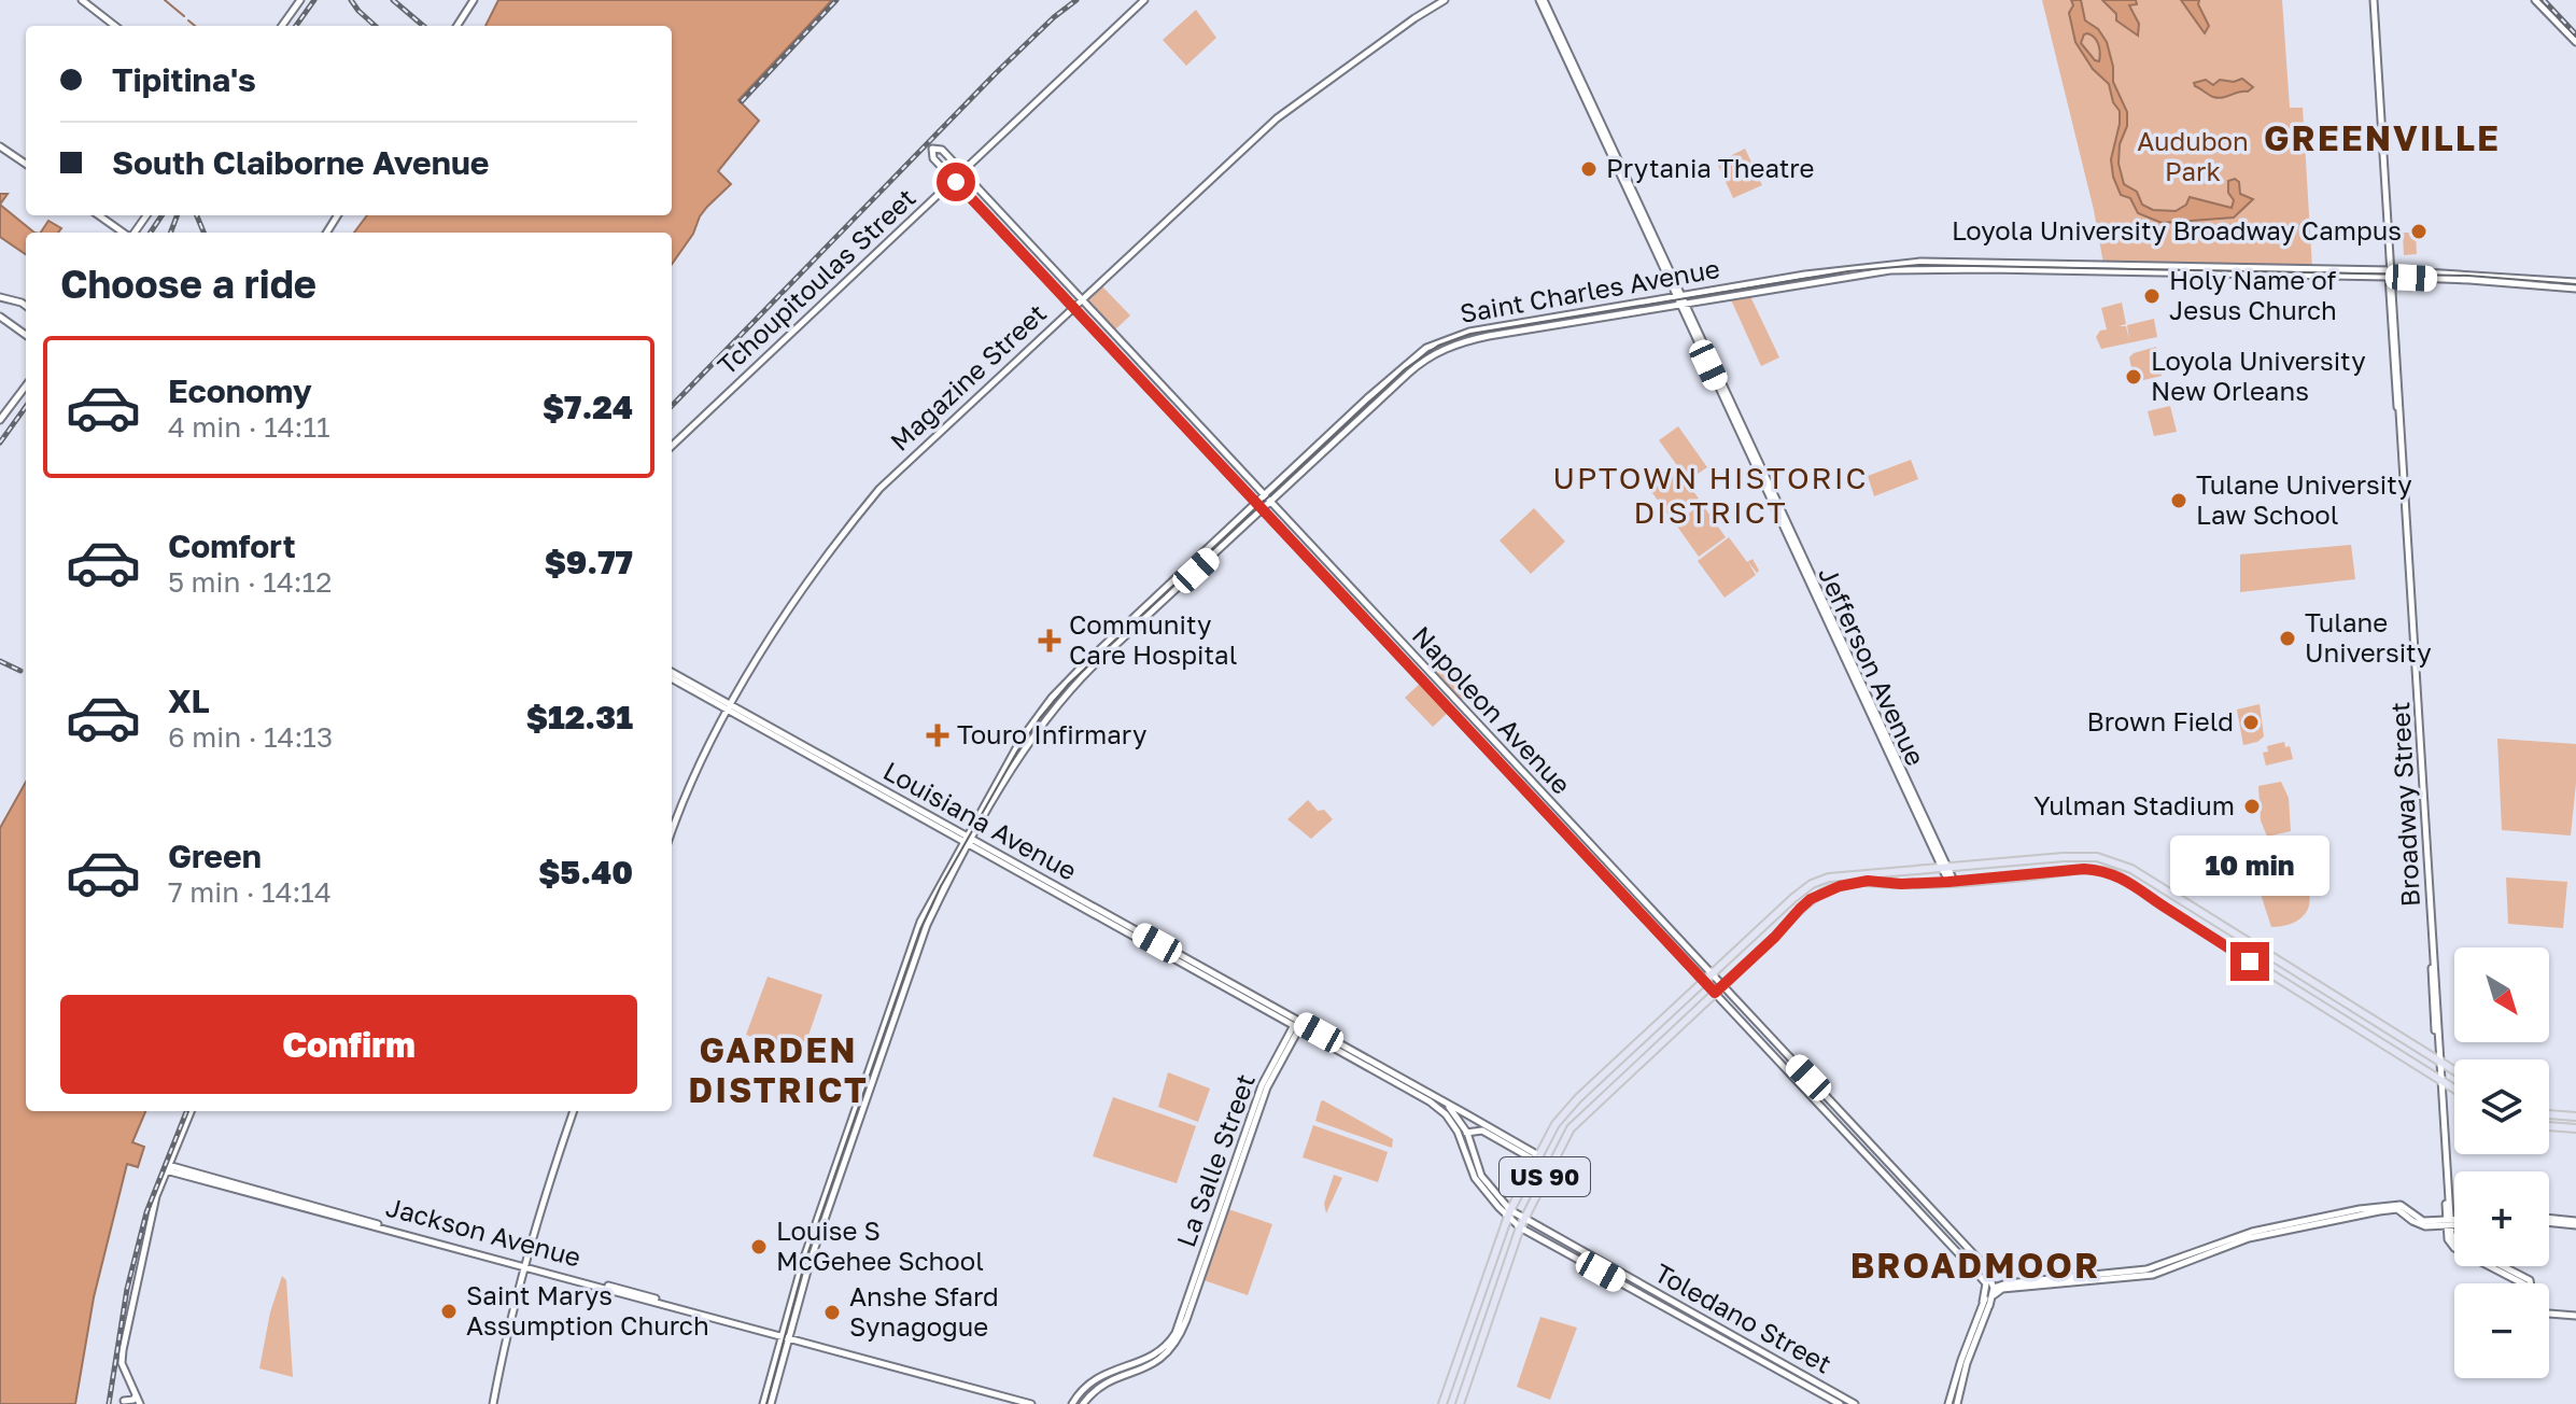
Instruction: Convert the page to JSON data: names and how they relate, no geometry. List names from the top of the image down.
{
  "streets": {
    "main road": ["US 90"],
    "street": [
      "Tchoupitoulas Street",
      "Saint Charles Avenue",
      "Magazine Street",
      "Jefferson Avenue",
      "Napoleon Avenue",
      "Broadway Street",
      "Louisiana Avenue",
      "La Salle Street",
      "Jackson Avenue",
      "Toledano Street"
    ]
  },
  "crossings": [
    ["Tchoupitoulas Street", "Napoleon Avenue"],
    ["Saint Charles Avenue", "Jefferson Avenue"],
    ["Saint Charles Avenue", "Napoleon Avenue"],
    ["Saint Charles Avenue", "Broadway Street"],
    ["Saint Charles Avenue", "Louisiana Avenue"],
    ["Saint Charles Avenue", "Jackson Avenue"],
    ["Magazine Street", "Napoleon Avenue"],
    ["Magazine Street", "Louisiana Avenue"],
    ["Jefferson Avenue", "US 90"],
    ["Napoleon Avenue", "US 90"],
    ["Broadway Street", "US 90"],
    ["Louisiana Avenue", "La Salle Street"],
    ["Louisiana Avenue", "US 90"],
    ["Louisiana Avenue", "Toledano Street"],
    ["US 90", "Toledano Street"]
  ],
  "districts": [
    "GREENVILLE",
    "UPTOWN HISTORIC DISTRICT",
    "GARDEN DISTRICT",
    "BROADMOOR"
  ],
  "parks": ["Audubon Park"],
  "places": {
    "other": [
      "Prytania Theatre",
      "Loyola University Broadway Campus",
      "Holy Name of Jesus Church",
      "Loyola University New Orleans",
      "Tulane University Law School",
      "Tulane University",
      "Brown Field",
      "Yulman Stadium",
      "Louise S McGehee School",
      "Saint Marys Assumption Church",
      "Anshe Sfard Synagogue"
    ],
    "health": ["Community Care Hospital", "Touro Infirmary"]
  },
  "north": "bottom right",
  "page": {
    "banner": ["Tipitina's", "South Claiborne Avenue"],
    "heading": "Choose a ride",
    "list": [
      {
        "name": "Economy",
        "note": "4 min · 14:11",
        "value": "$7.24"
      },
      {
        "name": "Comfort",
        "note": "5 min · 14:12",
        "value": "$9.77"
      },
      {
        "name": "XL",
        "note": "6 min · 14:13",
        "value": "$12.31"
      },
      {
        "name": "Green",
        "note": "7 min · 14:14",
        "value": "$5.40"
      }
    ],
    "bubble": "10 min",
    "map_buttons": ["+", "−"],
    "buttons": "Confirm"
  }
}
